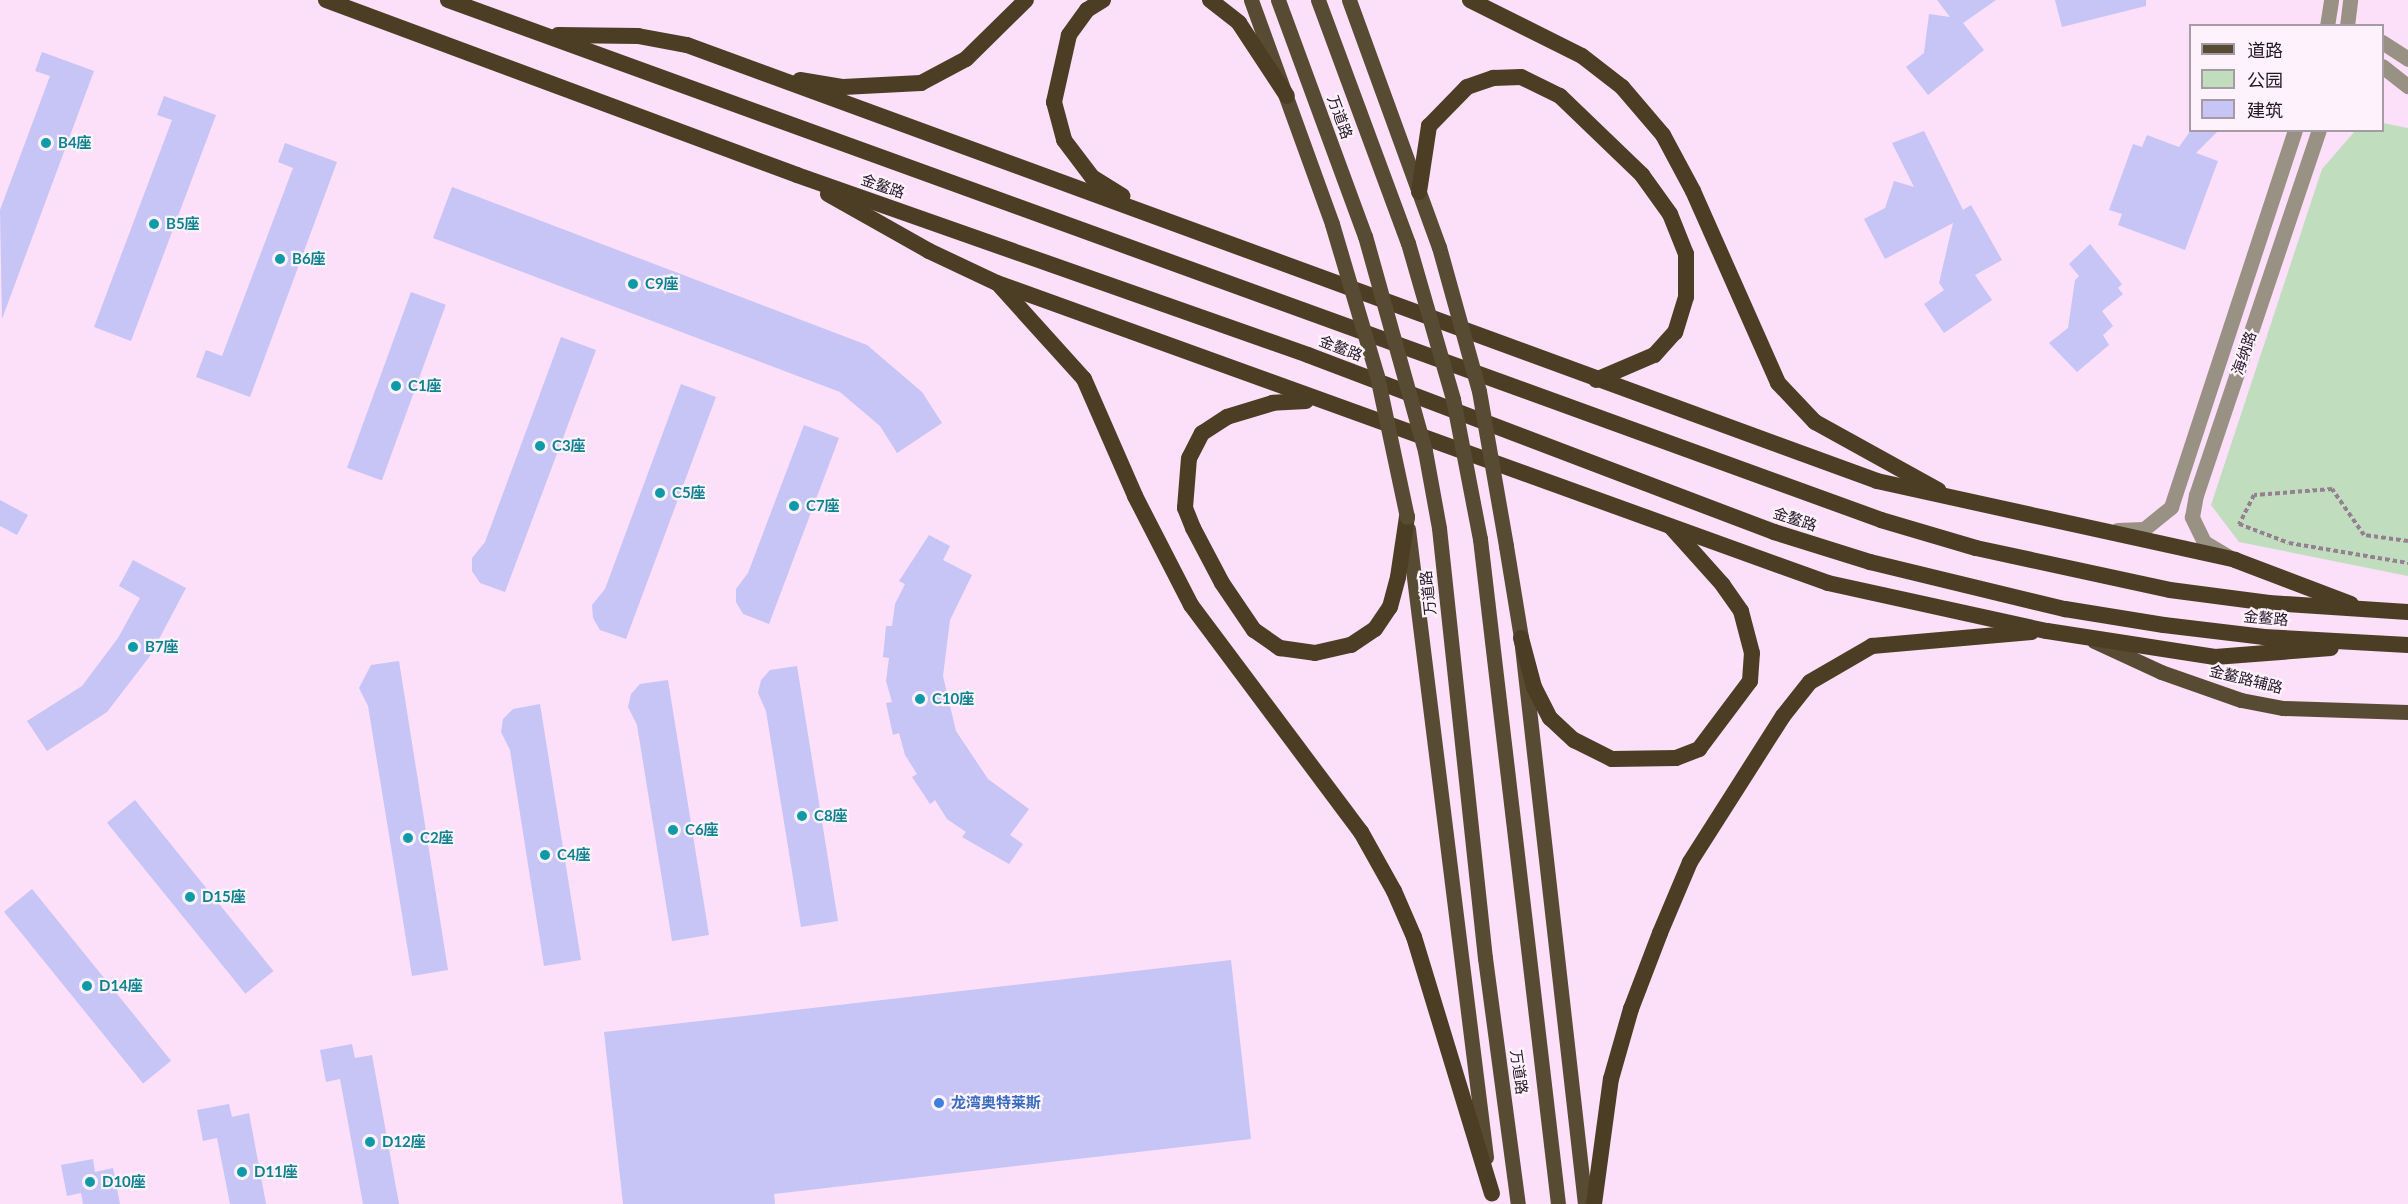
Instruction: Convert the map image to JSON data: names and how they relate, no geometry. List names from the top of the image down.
{
  "streets": {
    "highway": ["金鳌路"],
    "main road": ["万道路", "金鳌路辅路"],
    "street": ["海纳路"]
  },
  "places": [
    "B4座",
    "B5座",
    "B6座",
    "C9座",
    "C1座",
    "C3座",
    "C5座",
    "C7座",
    "B7座",
    "C10座",
    "C8座",
    "C6座",
    "C2座",
    "C4座",
    "D15座",
    "D14座",
    "龙湾奥特莱斯",
    "D12座",
    "D11座",
    "D10座"
  ],
  "legend": ["道路", "公园", "建筑"]
}
